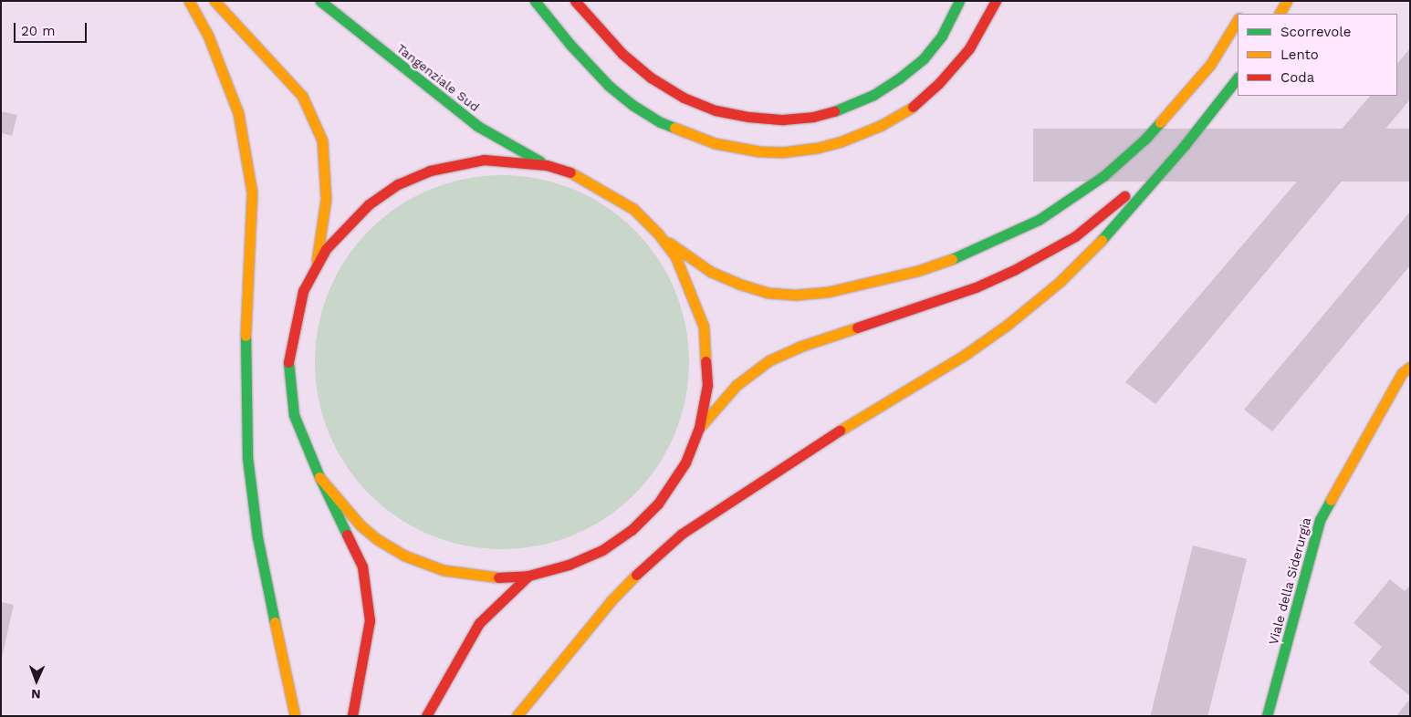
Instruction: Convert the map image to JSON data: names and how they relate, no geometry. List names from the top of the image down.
{
  "streets": {
    "main road": ["Tangenziale Sud", "Viale della Siderurgia"]
  },
  "legend": ["Scorrevole", "Lento", "Coda"],
  "scale_bar": "20 m",
  "north": "bottom"
}
